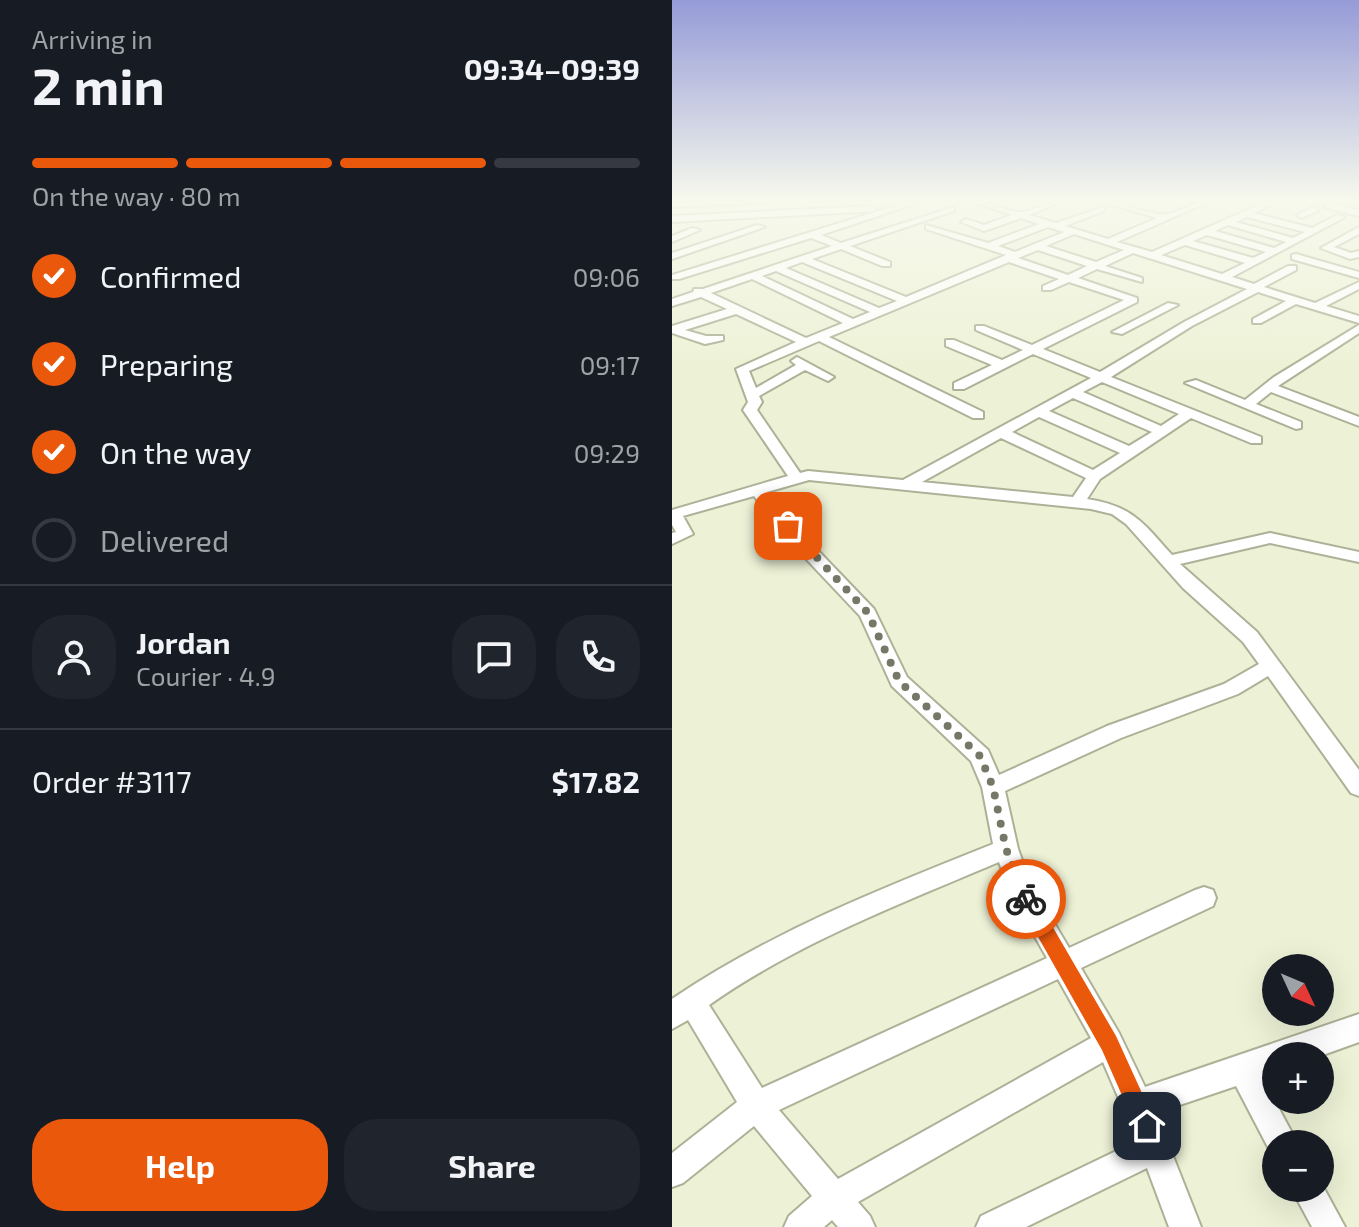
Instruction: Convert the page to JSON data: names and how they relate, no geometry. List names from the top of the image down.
{
  "north": "bottom right",
  "page": {
    "heading": ["2 min", "Arriving in", "09:34–09:39"],
    "panel": [
      "Jordan",
      "Courier · 4.9",
      "Order #3117",
      "$17.82"
    ],
    "bar": "On the way · 80 m",
    "list": [
      ["Confirmed", "09:06"],
      ["Preparing", "09:17"],
      ["On the way", "09:29"],
      "Delivered"
    ],
    "map_buttons": ["+", "−"],
    "buttons": ["Help", "Share"]
  }
}
